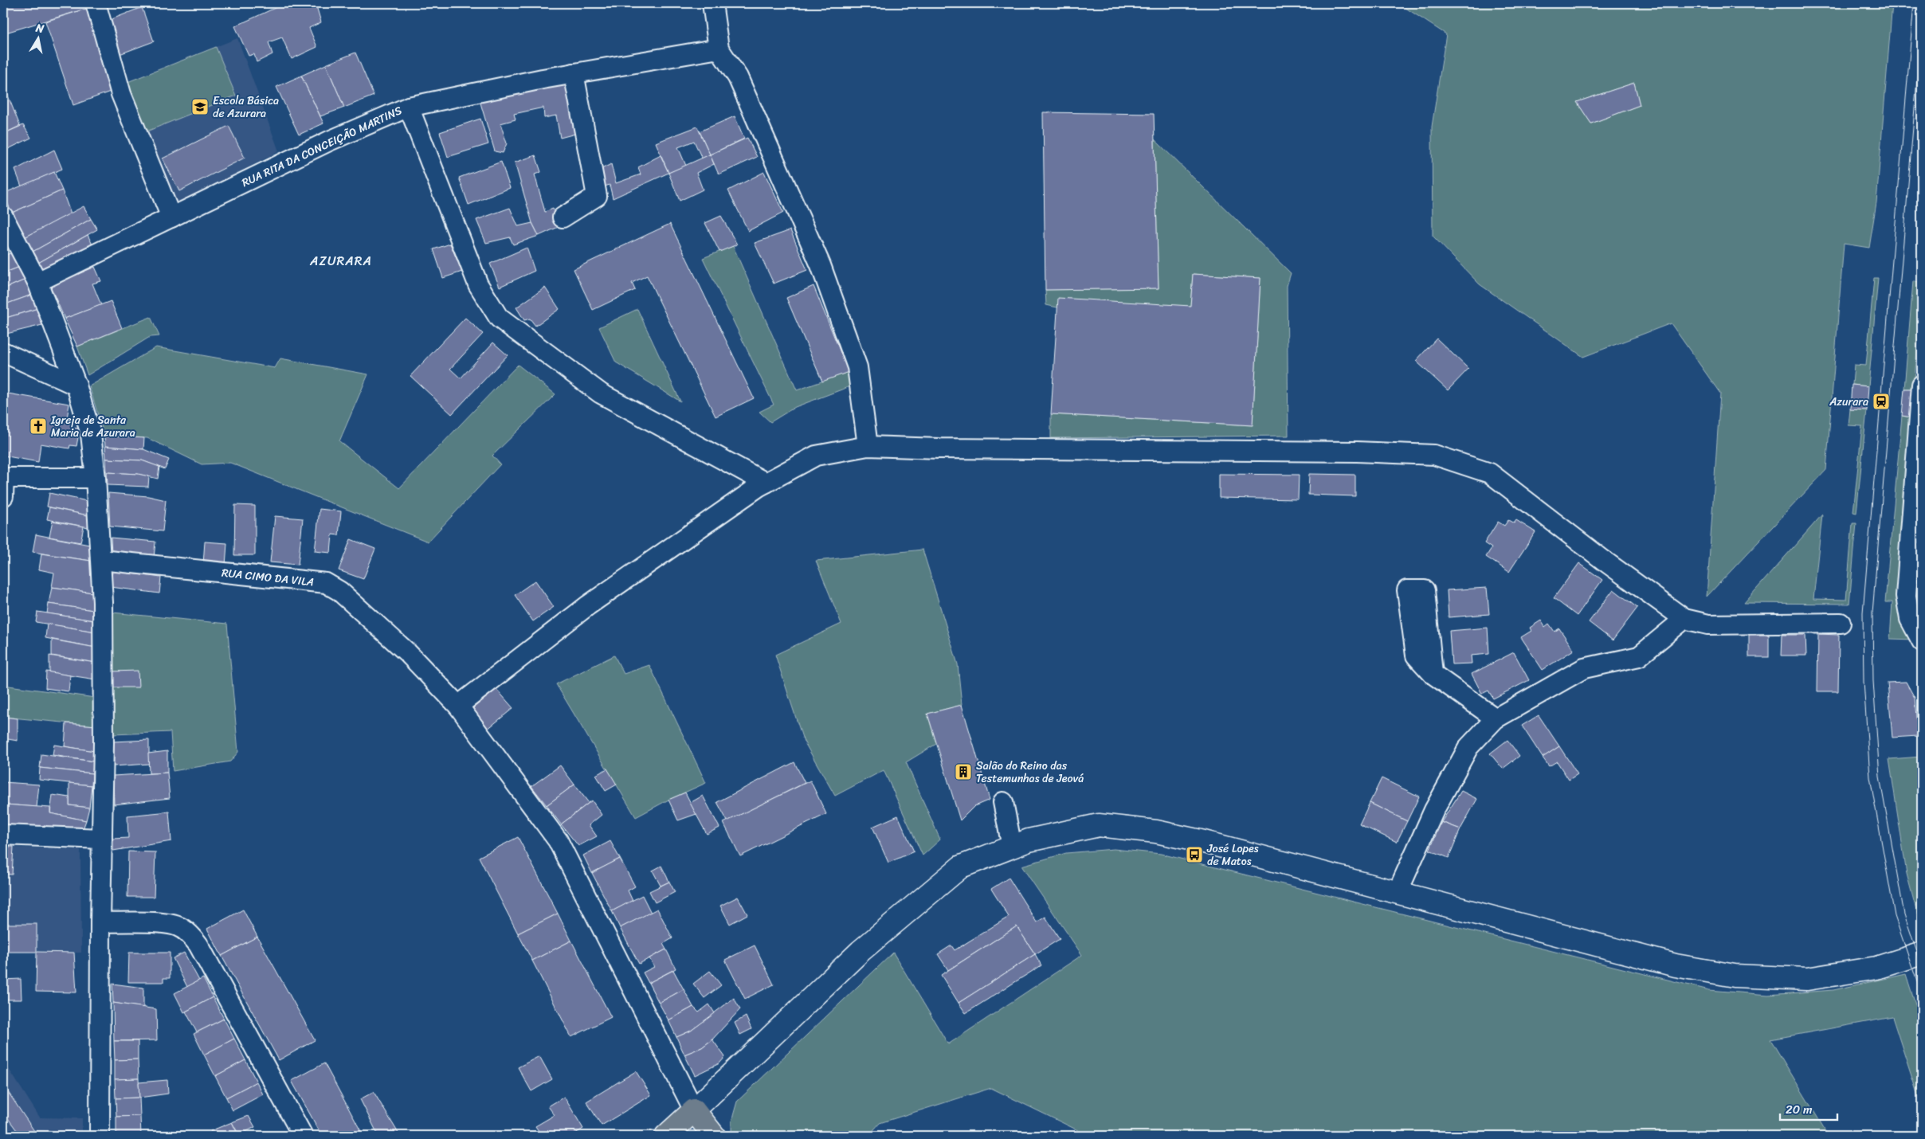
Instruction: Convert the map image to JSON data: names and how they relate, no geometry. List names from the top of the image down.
{
  "streets": {
    "street": ["RUA RITA DA CONCEIÇÃO MARTINS", "RUA CIMO DA VILA"]
  },
  "districts": ["AZURARA"],
  "places": {
    "school or university": ["Escola Básica de Azurara"],
    "station": ["Azurara"],
    "church": ["Igreja de Santa Maria de Azurara"],
    "building": ["Salão do Reino das Testemunhas de Jeová"],
    "bus stop": ["José Lopes de Matos"]
  },
  "scale_bar": "20 m",
  "north": "top"
}
